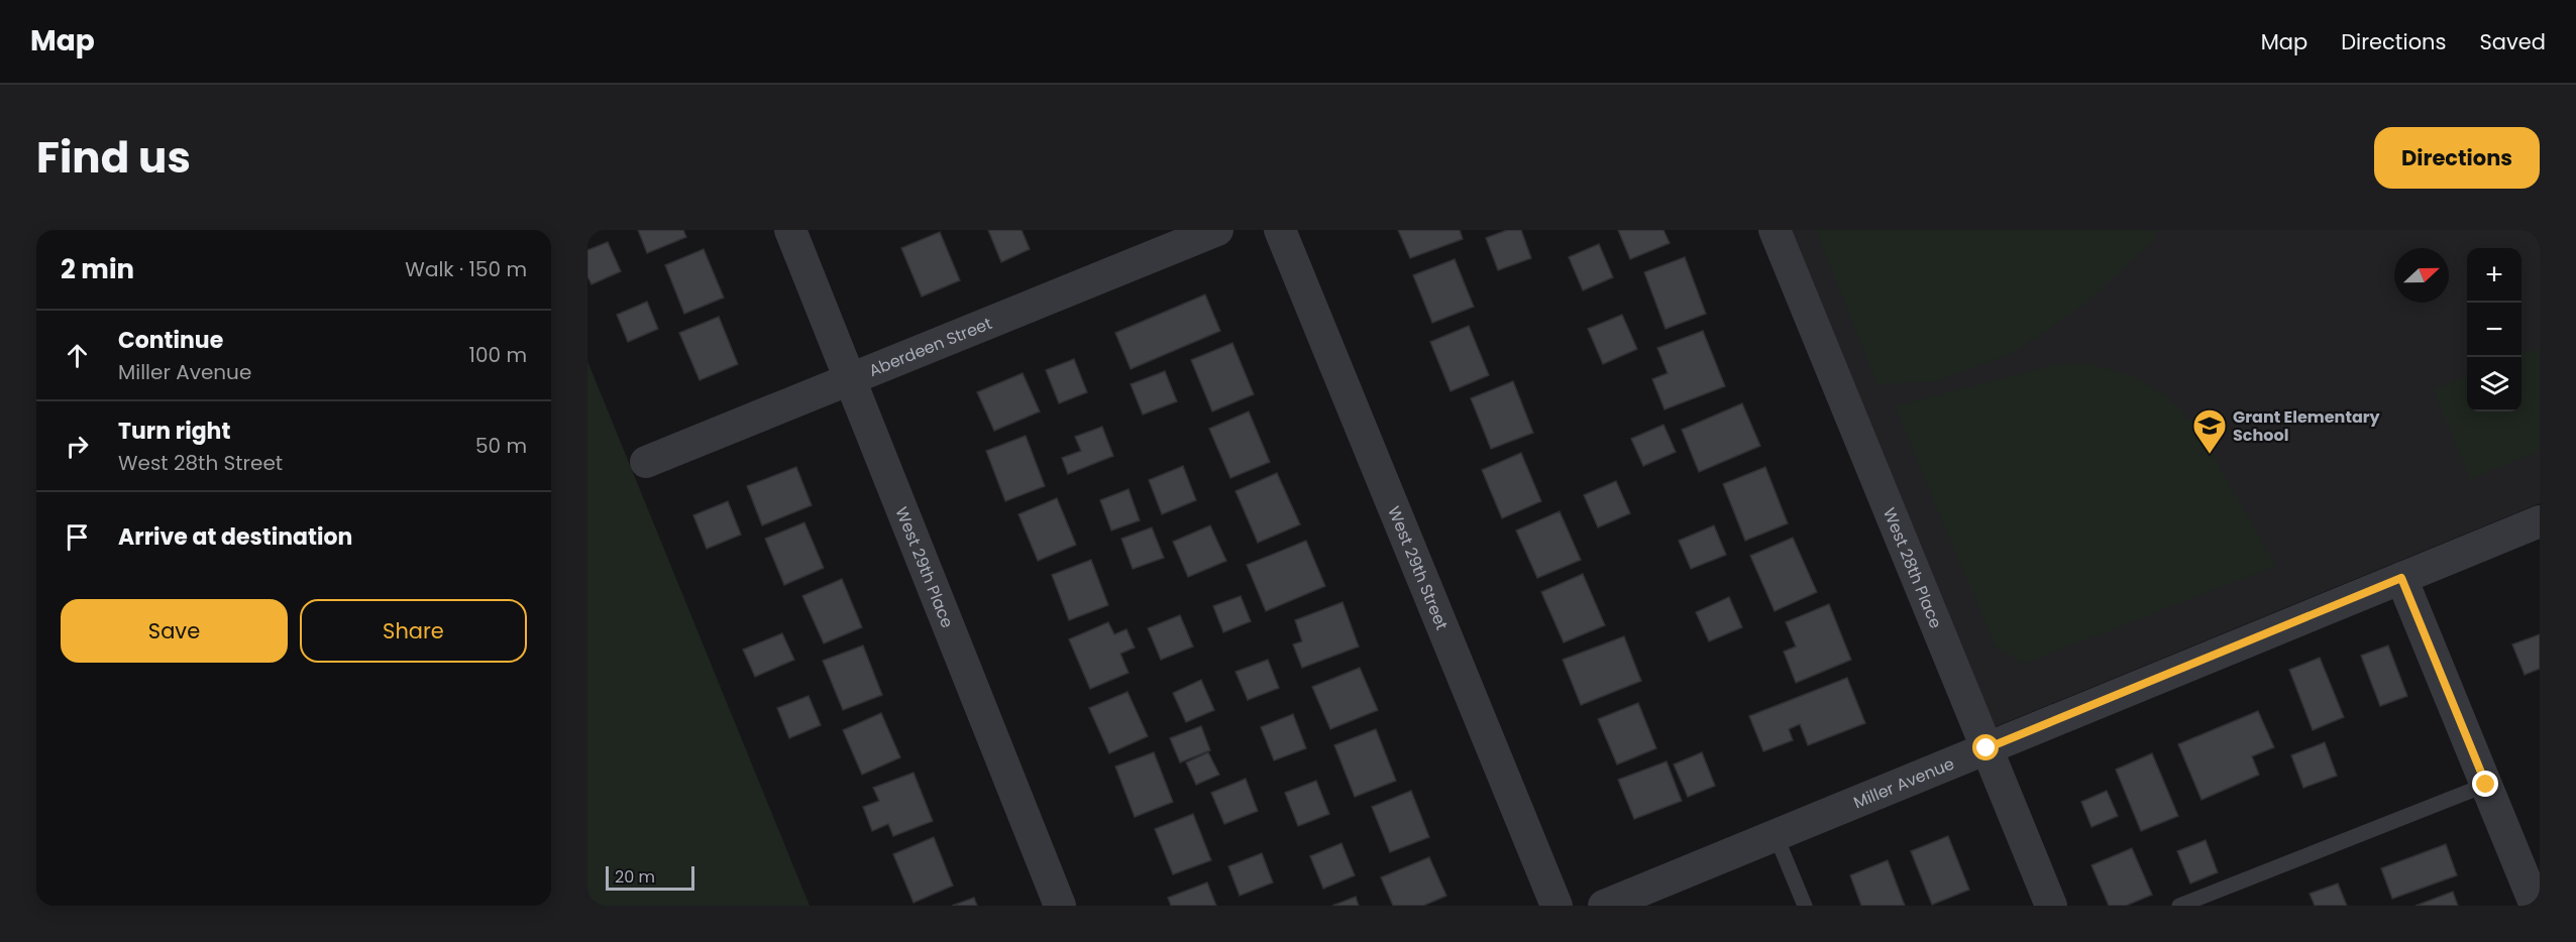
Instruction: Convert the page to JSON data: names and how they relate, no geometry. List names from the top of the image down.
{
  "streets": {
    "street": [
      "Aberdeen Street",
      "West 29th Place",
      "West 29th Street",
      "West 28th Place",
      "Miller Avenue"
    ]
  },
  "crossings": [
    ["Aberdeen Street", "West 29th Place"],
    ["West 28th Place", "Miller Avenue"]
  ],
  "places": {
    "school or university": ["Grant Elementary School"]
  },
  "scale_bar": "20 m",
  "north": "right",
  "page": {
    "header": "Map",
    "nav": ["Map", "Directions", "Saved"],
    "title": "Find us",
    "buttons": [
      "Directions",
      ["Save", "Share"]
    ],
    "heading": ["2 min", "Walk · 150 m"],
    "map_buttons": ["+", "−"],
    "list": [
      ["Continue", "Miller Avenue", "100 m"],
      ["Turn right", "West 28th Street", "50 m"],
      "Arrive at destination"
    ],
    "scale": "20 m"
  }
}
